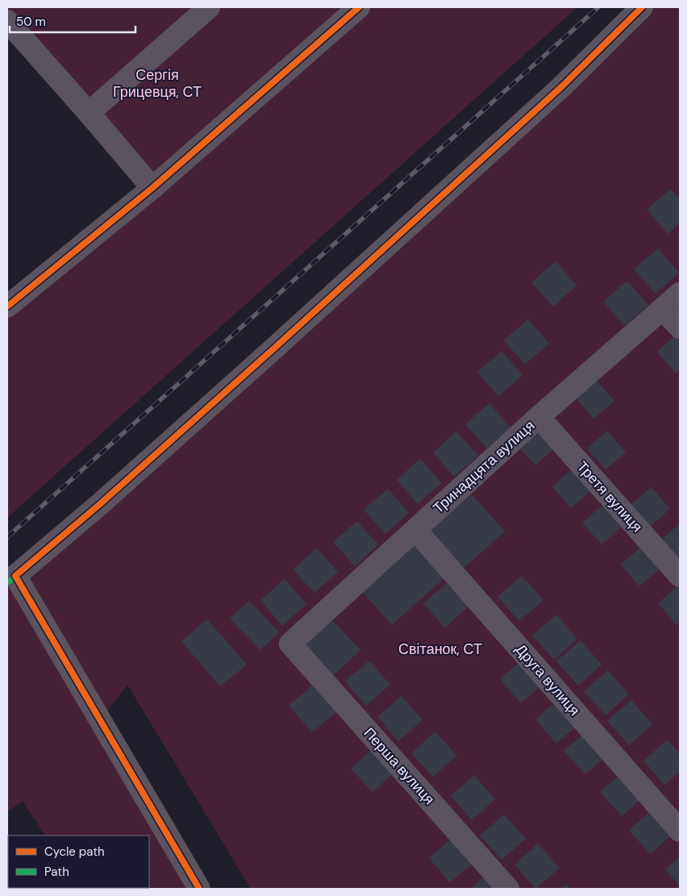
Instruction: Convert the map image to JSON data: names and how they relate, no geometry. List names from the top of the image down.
{
  "streets": {
    "street": [
      "Тринадцята вулиця",
      "Третя вулиця",
      "Друга вулиця",
      "Перша вулиця"
    ]
  },
  "crossings": [
    ["Тринадцята вулиця", "Третя вулиця"],
    ["Тринадцята вулиця", "Друга вулиця"],
    ["Тринадцята вулиця", "Перша вулиця"]
  ],
  "parks": ["Сергія Грицевця, СТ", "Світанок, СТ"],
  "legend": ["Cycle path", "Path"],
  "scale_bar": "50 m"
}
